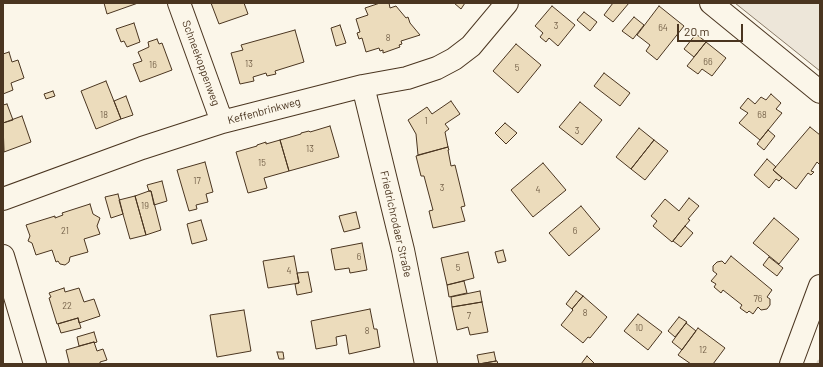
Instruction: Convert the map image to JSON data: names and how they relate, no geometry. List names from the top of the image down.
{
  "streets": {
    "street": ["Schneekoppenweg", "Keffenbrinkweg", "Friedrichrodaer Straße"]
  },
  "crossings": [
    ["Schneekoppenweg", "Keffenbrinkweg"],
    ["Keffenbrinkweg", "Friedrichrodaer Straße"]
  ],
  "house_numbers": [
    "3",
    "64",
    "8",
    "66",
    "13",
    "16",
    "5",
    "18",
    "68",
    "1",
    "3",
    "13",
    "15",
    "17",
    "3",
    "4",
    "19",
    "21",
    "6",
    "6",
    "5",
    "4",
    "76",
    "22",
    "8",
    "7",
    "10",
    "8",
    "12"
  ],
  "scale_bar": "20 m"
}
